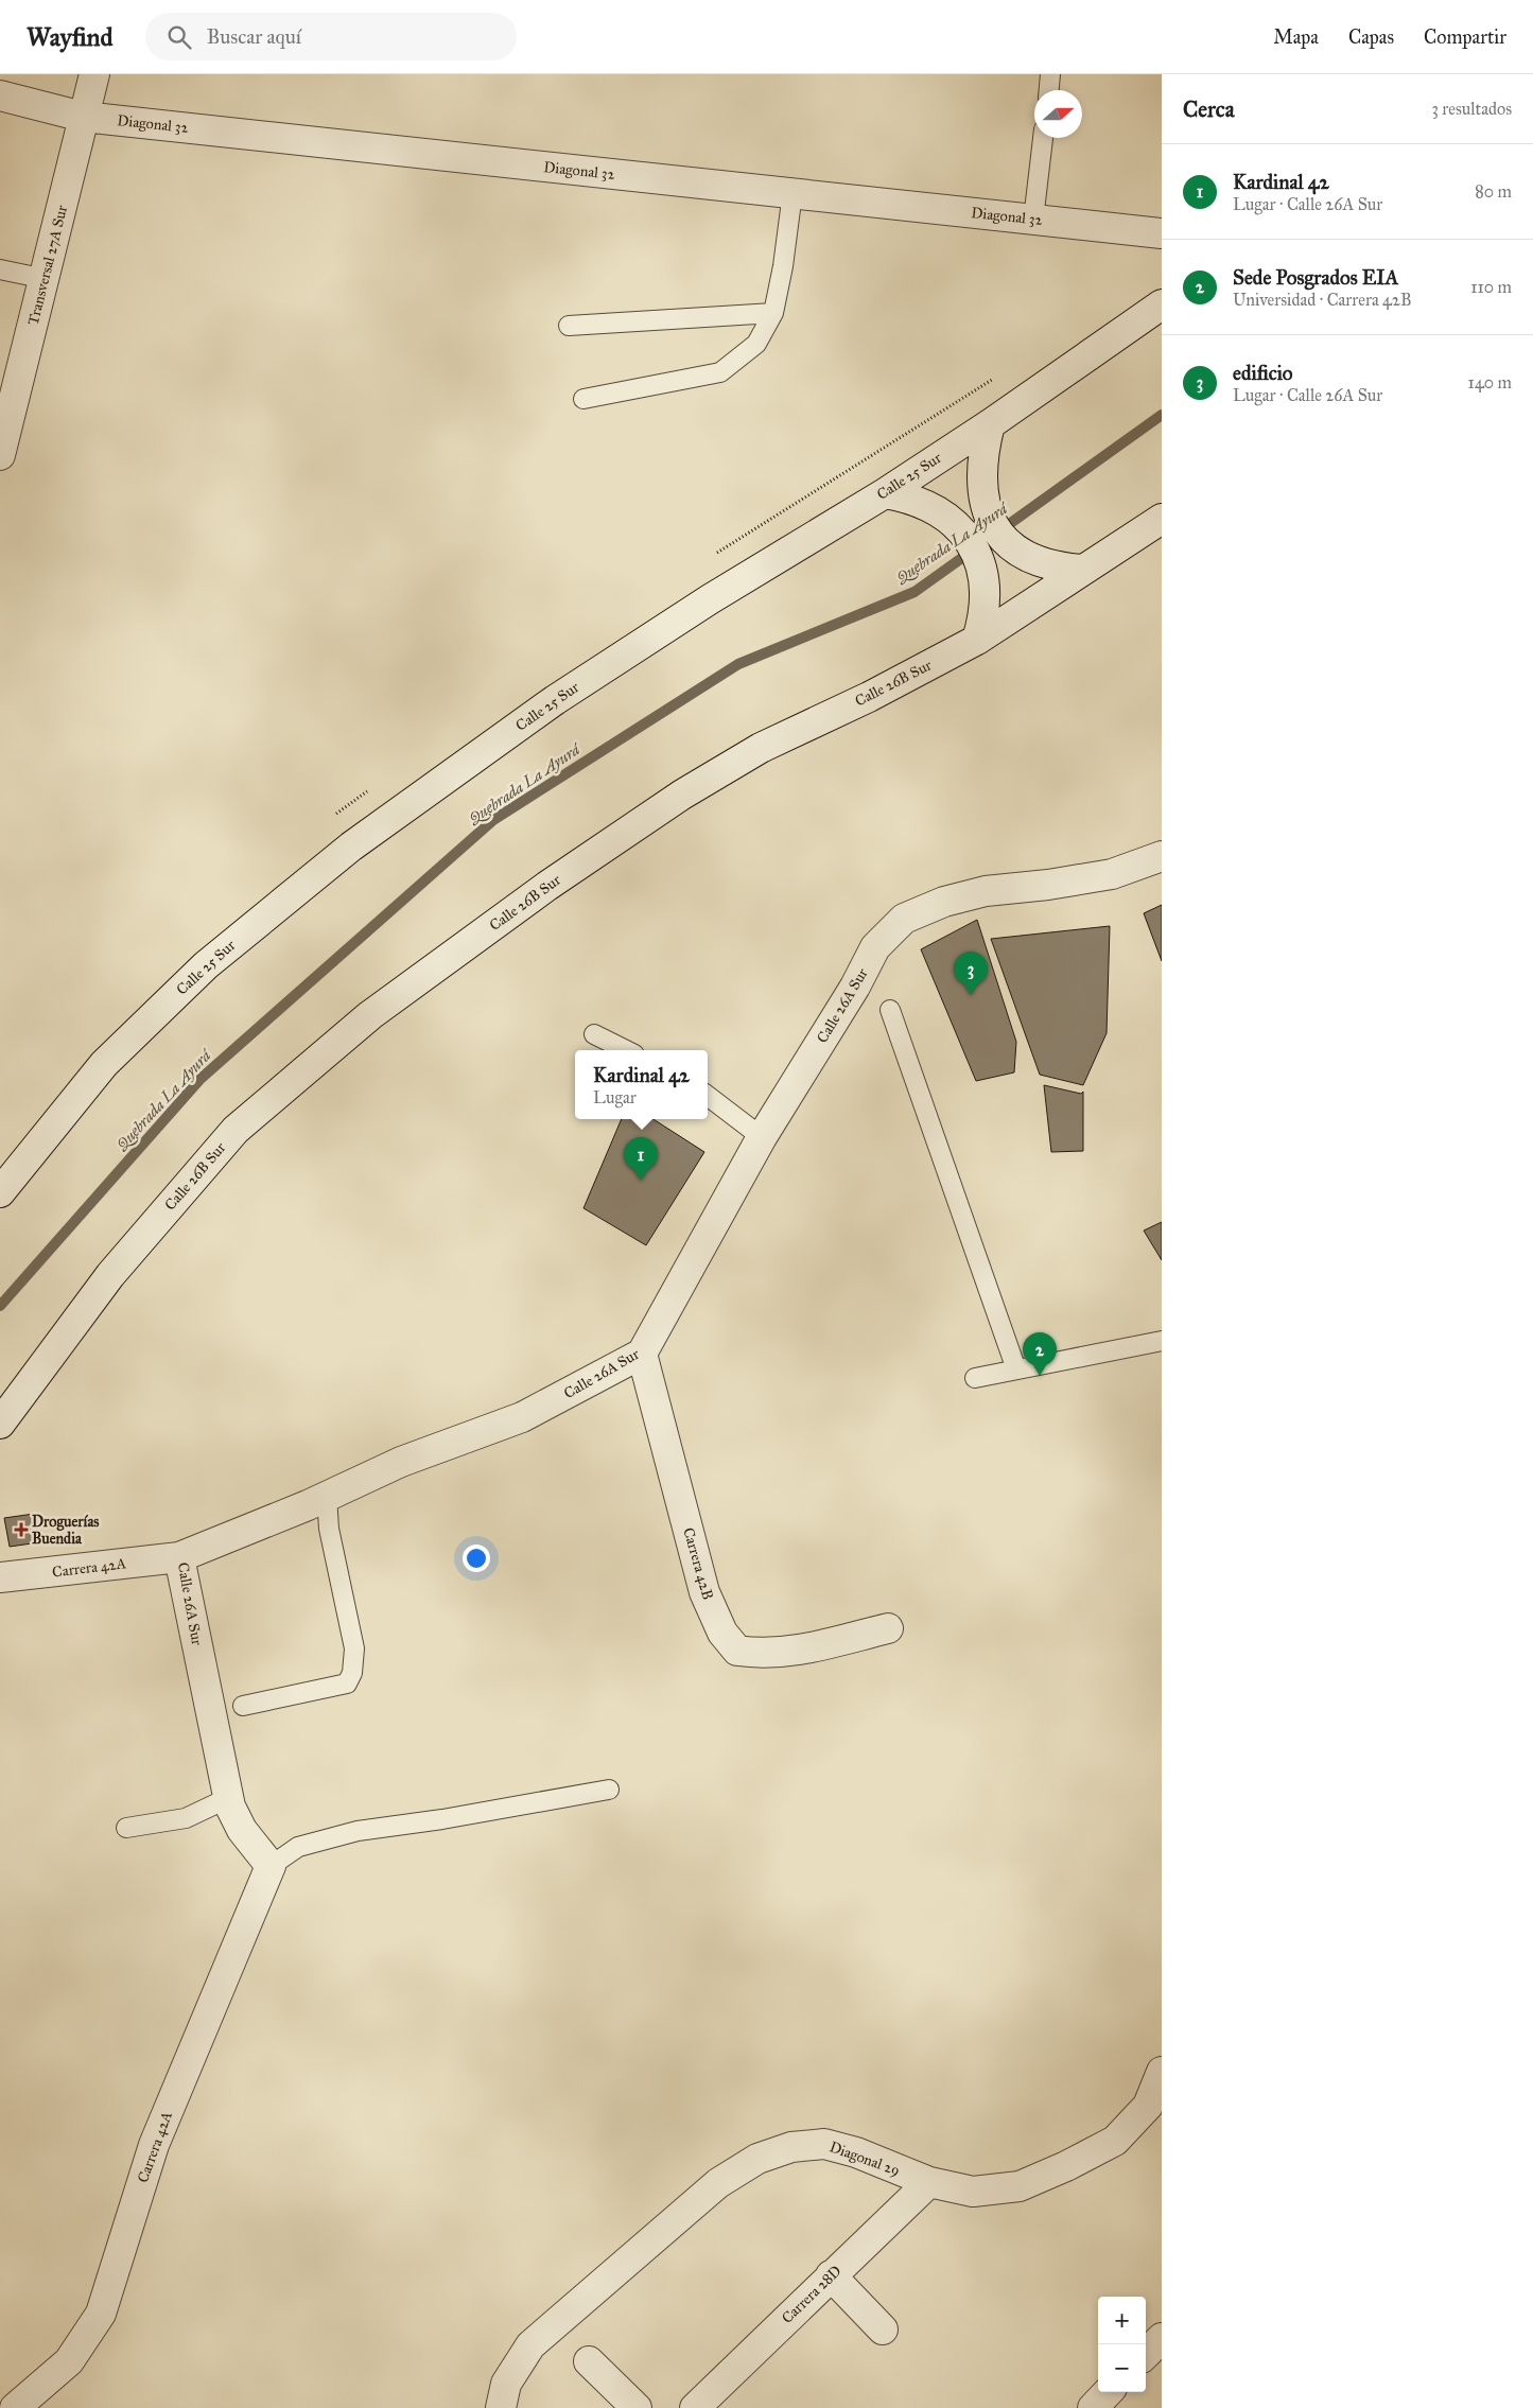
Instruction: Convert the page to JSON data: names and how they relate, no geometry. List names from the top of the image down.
{
  "streets": {
    "street": [
      "Diagonal 32",
      "Transversal 27A Sur",
      "Calle 25 Sur",
      "Calle 26B Sur",
      "Calle 26A Sur",
      "Carrera 42B",
      "Carrera 42A",
      "Diagonal 29",
      "Carrera 28D"
    ]
  },
  "crossings": [
    ["Diagonal 32", "Transversal 27A Sur"],
    ["Calle 26A Sur", "Carrera 42B"],
    ["Calle 26A Sur", "Carrera 42A"],
    ["Diagonal 29", "Carrera 28D"]
  ],
  "water": ["Quebrada La Ayurá"],
  "places": {
    "health": ["Droguerías Buendia"]
  },
  "north": "right",
  "page": {
    "header": "Wayfind",
    "search": "Buscar aquí",
    "nav": ["Mapa", "Capas", "Compartir"],
    "heading": ["Cerca", "3 resultados"],
    "list": [
      {
        "mark": "1",
        "name": "Kardinal 42",
        "note": "Lugar · Calle 26A Sur",
        "value": "80 m"
      },
      {
        "mark": "2",
        "name": "Sede Posgrados EIA",
        "note": "Universidad · Carrera 42B",
        "value": "110 m"
      },
      {
        "mark": "3",
        "name": "edificio",
        "note": "Lugar · Calle 26A Sur",
        "value": "140 m"
      }
    ],
    "pins": ["3", "1", "2"],
    "popup": ["Kardinal 42", "Lugar"],
    "map_buttons": ["+", "−"]
  }
}
